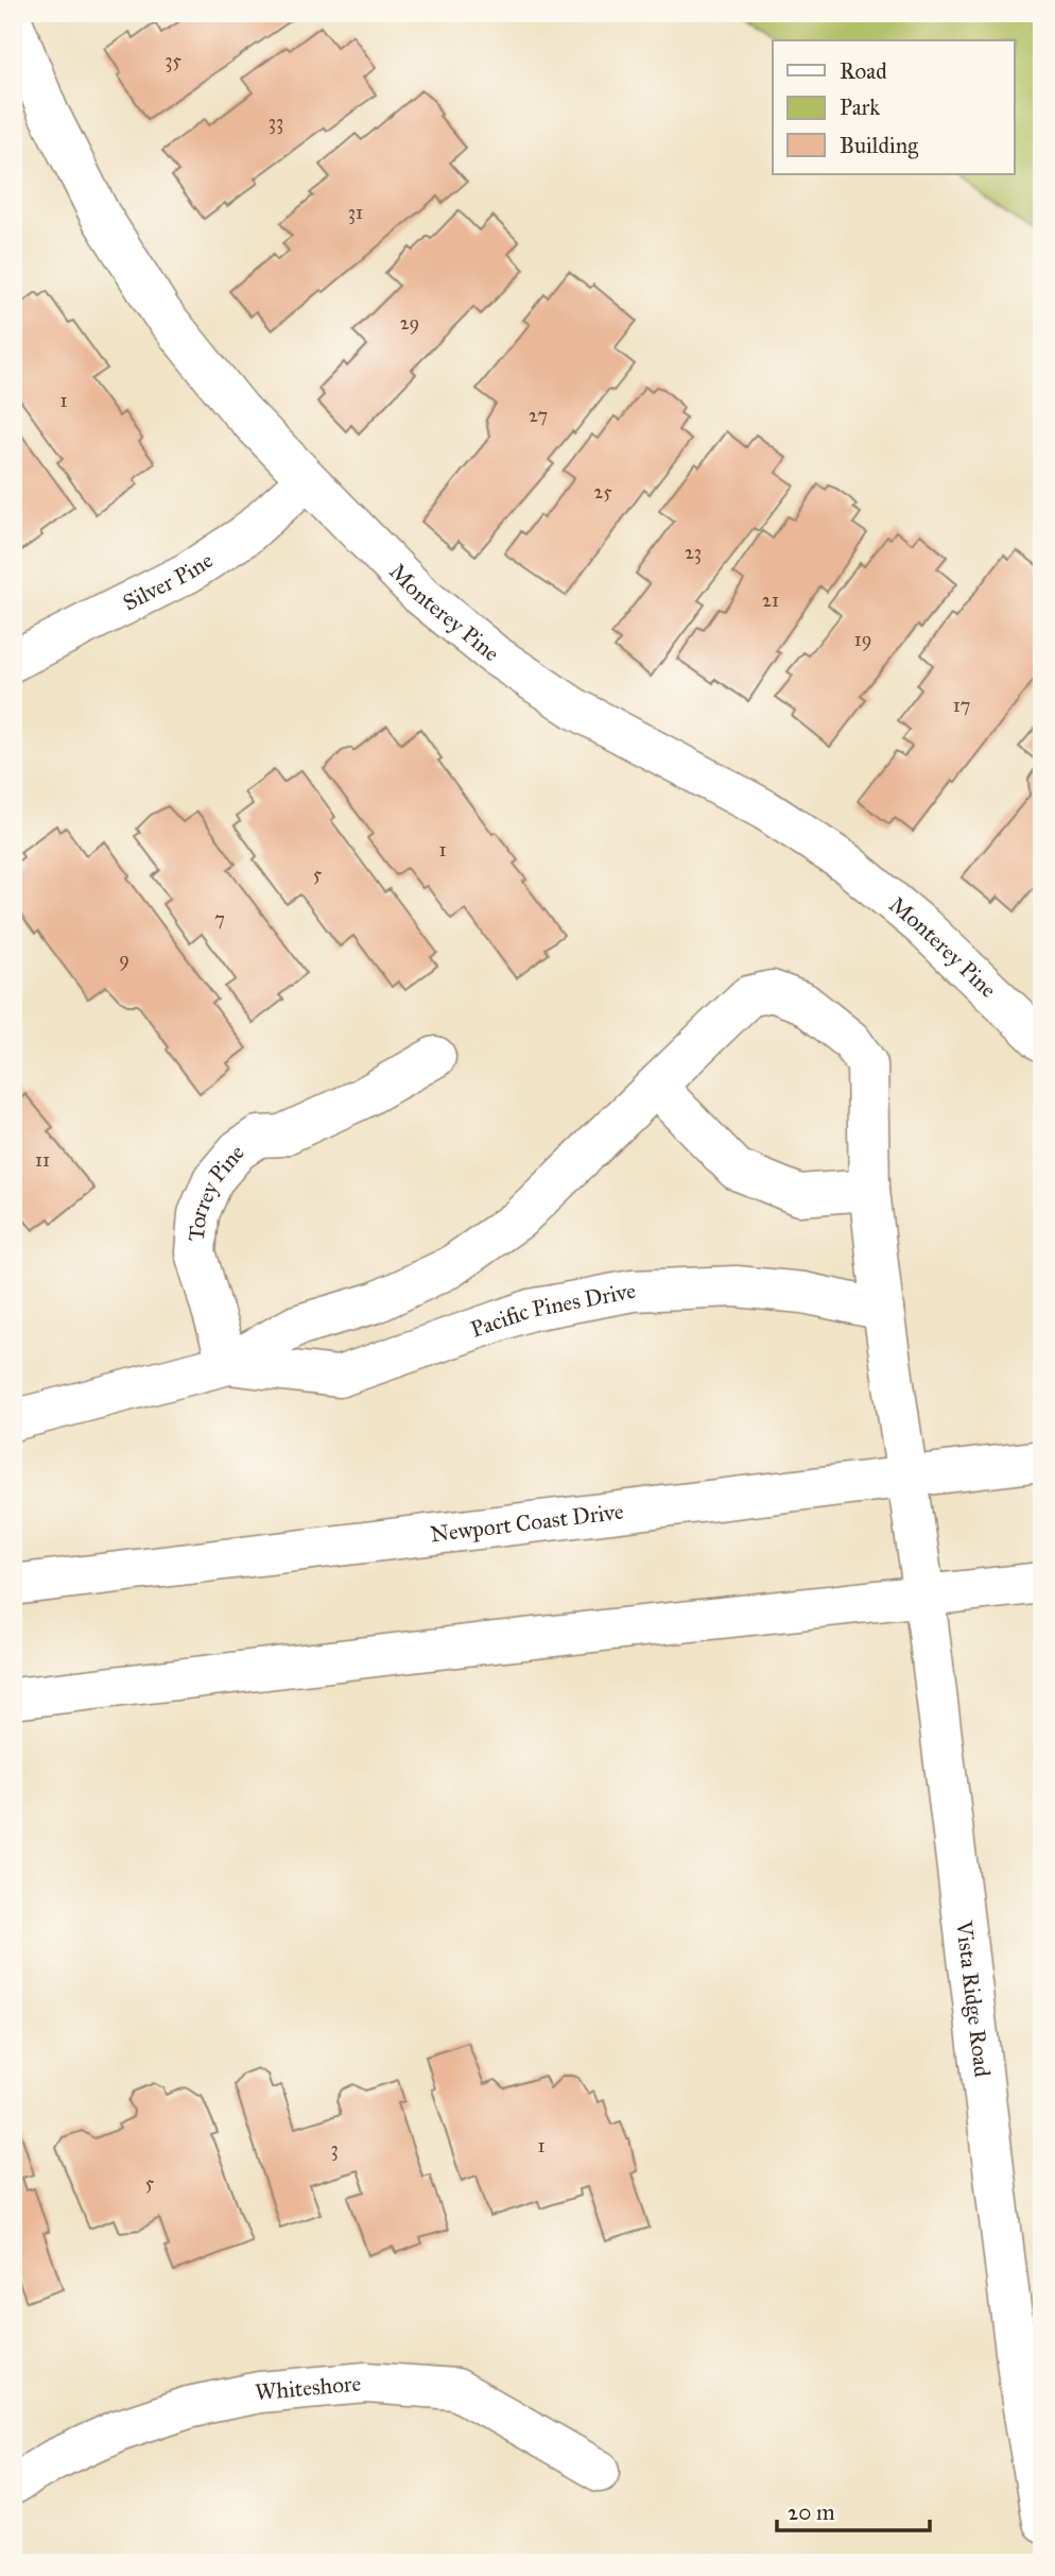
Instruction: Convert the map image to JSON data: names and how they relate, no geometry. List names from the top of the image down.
{
  "streets": {
    "street": [
      "Silver Pine",
      "Monterey Pine",
      "Torrey Pine",
      "Pacific Pines Drive",
      "Newport Coast Drive",
      "Vista Ridge Road",
      "Whiteshore"
    ]
  },
  "crossings": [
    ["Silver Pine", "Monterey Pine"],
    ["Torrey Pine", "Pacific Pines Drive"],
    ["Pacific Pines Drive", "Newport Coast Drive"],
    ["Pacific Pines Drive", "Vista Ridge Road"],
    ["Newport Coast Drive", "Vista Ridge Road"]
  ],
  "house_numbers": [
    "35",
    "33",
    "31",
    "29",
    "1",
    "27",
    "25",
    "23",
    "21",
    "19",
    "17",
    "1",
    "5",
    "7",
    "9",
    "11",
    "1",
    "3",
    "5"
  ],
  "legend": ["Road", "Park", "Building"],
  "scale_bar": "20 m"
}
